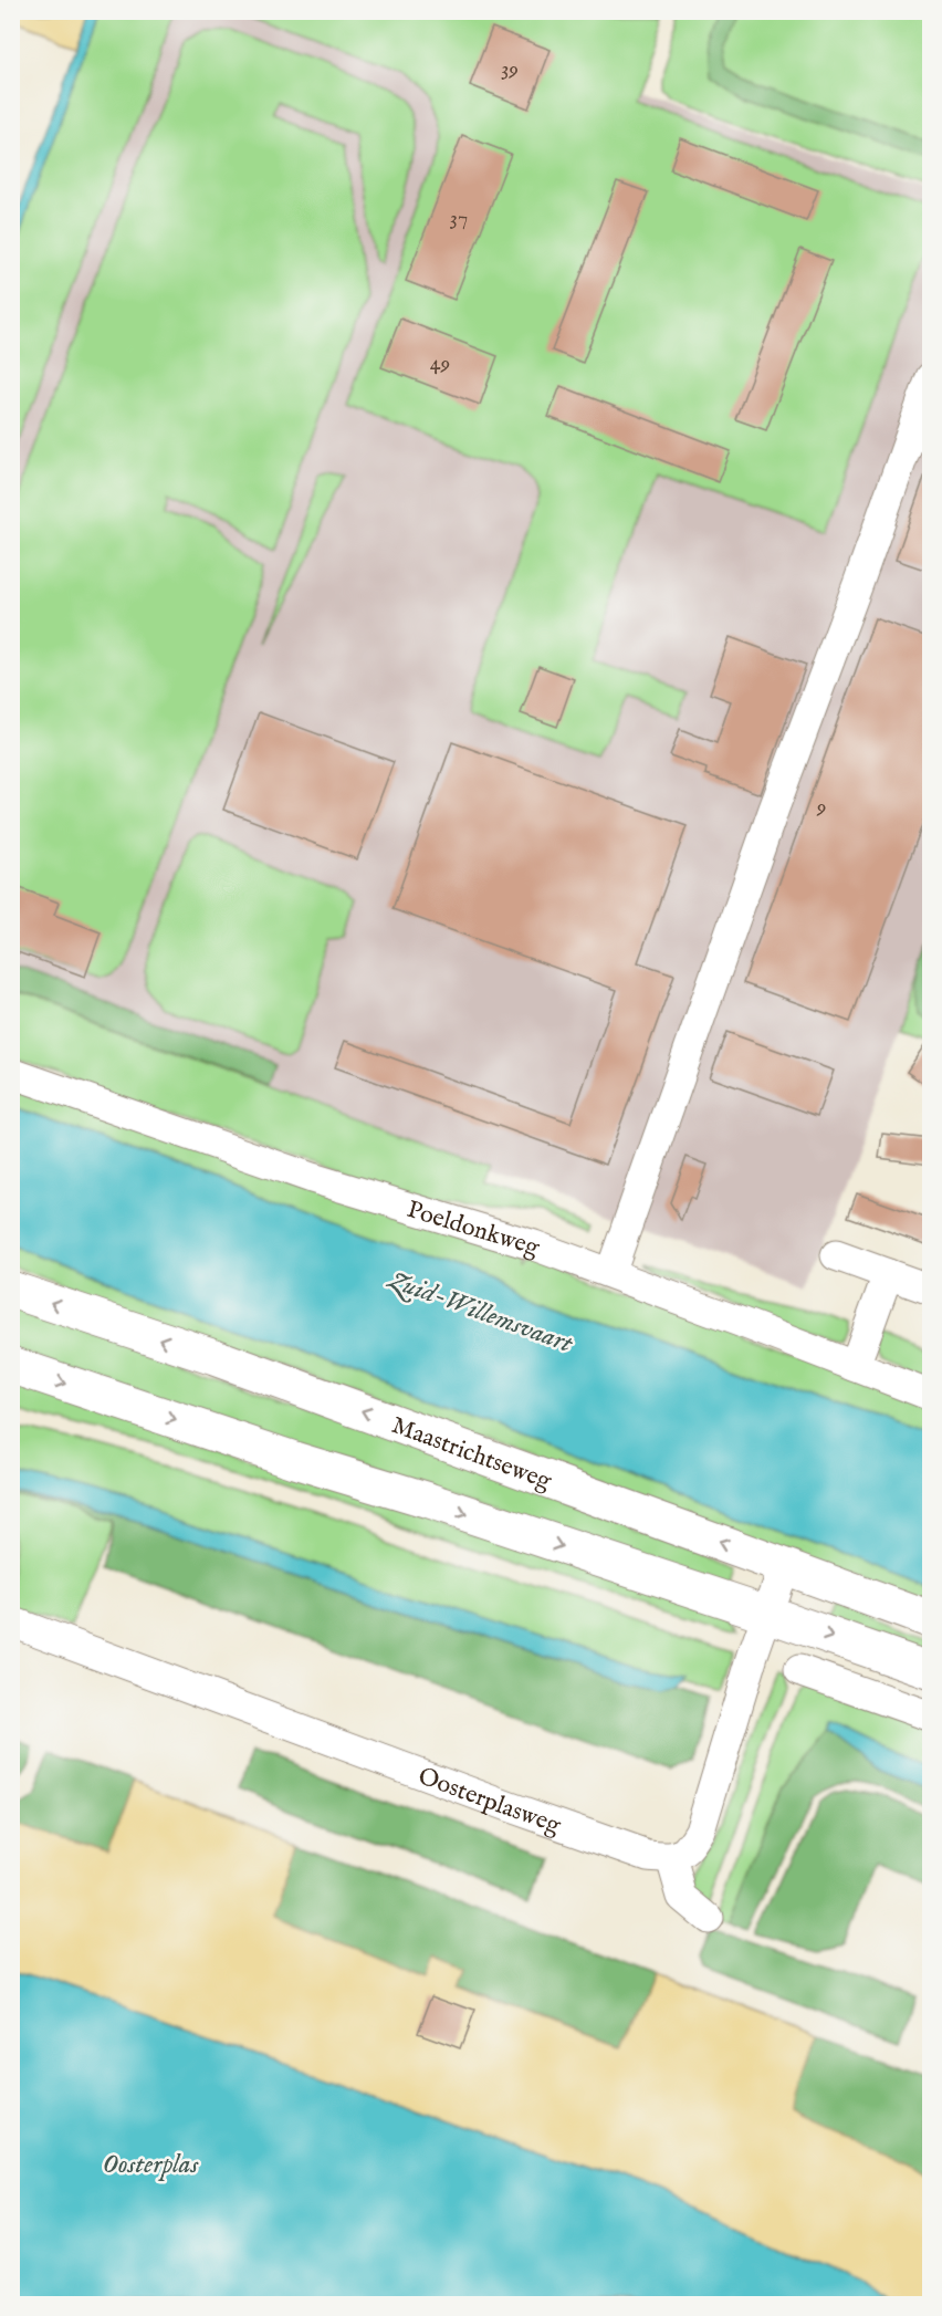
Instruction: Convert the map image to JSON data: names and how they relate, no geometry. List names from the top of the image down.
{
  "streets": {
    "main road": ["Maastrichtseweg"],
    "street": ["Poeldonkweg", "Oosterplasweg"]
  },
  "water": ["Zuid-Willemsvaart", "Oosterplas"],
  "house_numbers": [
    "39",
    "37",
    "49",
    "9"
  ]
}
